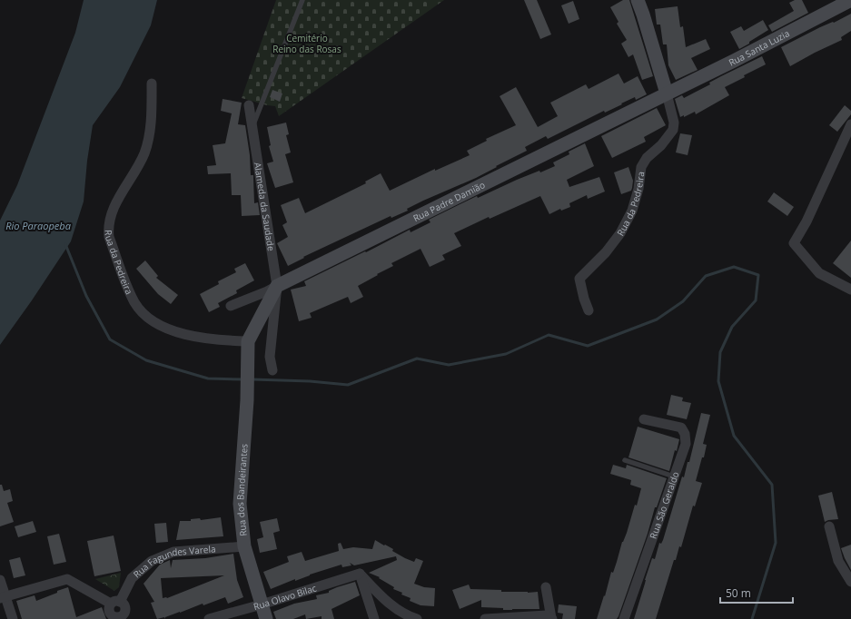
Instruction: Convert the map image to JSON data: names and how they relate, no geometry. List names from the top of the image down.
{
  "streets": {
    "street": [
      "Rua Santa Luzia",
      "Rua Padre Damião",
      "Rua da Pedreira",
      "Alameda da Saudade",
      "Rua dos Bandeirantes",
      "Rua São Geraldo",
      "Rua Fagundes Varela",
      "Rua Olavo Bilac"
    ]
  },
  "crossings": [
    ["Rua Santa Luzia", "Rua Padre Damião"],
    ["Rua Santa Luzia", "Rua da Pedreira"],
    ["Rua Padre Damião", "Rua da Pedreira"],
    ["Rua Padre Damião", "Alameda da Saudade"],
    ["Rua da Pedreira", "Rua dos Bandeirantes"],
    ["Rua dos Bandeirantes", "Rua Fagundes Varela"],
    ["Rua dos Bandeirantes", "Rua Olavo Bilac"]
  ],
  "water": ["Rio Paraopeba"],
  "parks": ["Cemitério Reino das Rosas"],
  "scale_bar": "50 m"
}
